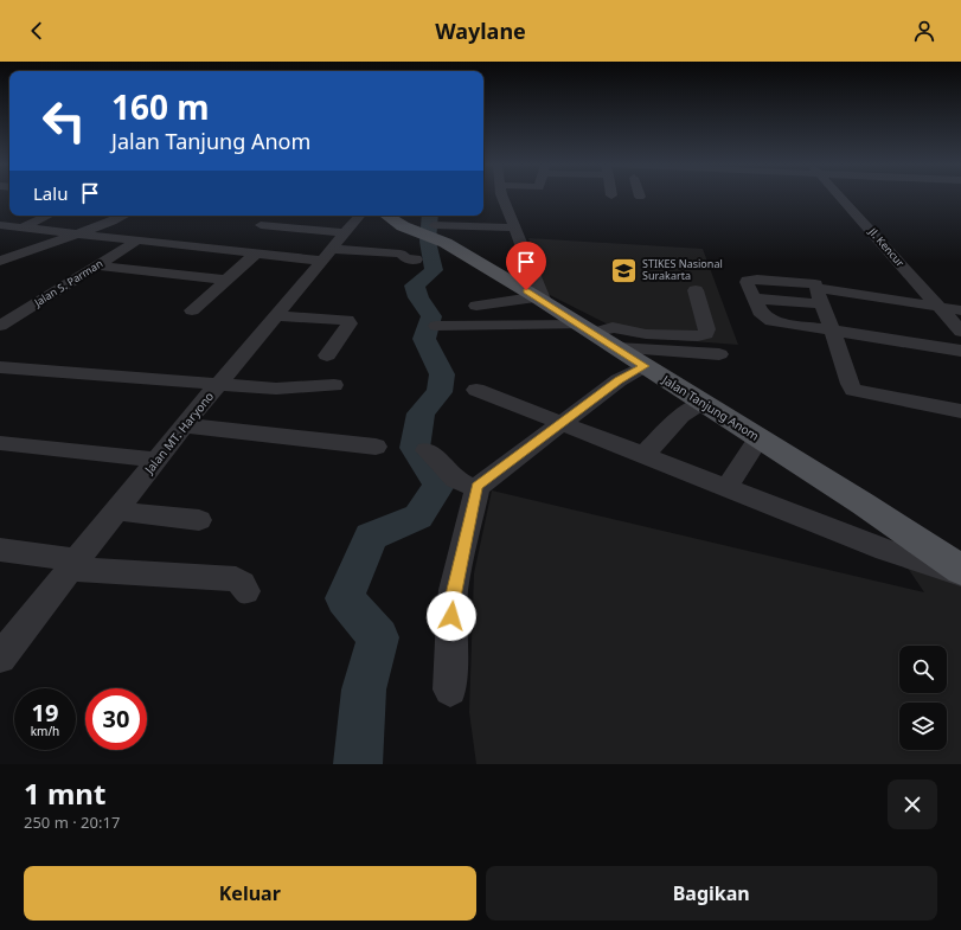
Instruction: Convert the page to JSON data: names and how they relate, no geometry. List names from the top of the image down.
{
  "streets": {
    "main road": ["Jalan Tanjung Anom"],
    "street": ["Jl. Kencur", "Jalan S. Parman", "Jalan MT. Haryono"]
  },
  "places": {
    "school or university": ["STIKES Nasional Surakarta"]
  },
  "page": {
    "header": "Waylane",
    "turn": ["160 m", "Jalan Tanjung Anom"],
    "then": "Lalu",
    "speed": "19 km/h",
    "limit": "30",
    "heading": ["1 mnt", "250 m · 20:17"],
    "buttons": ["Keluar", "Bagikan"]
  }
}
